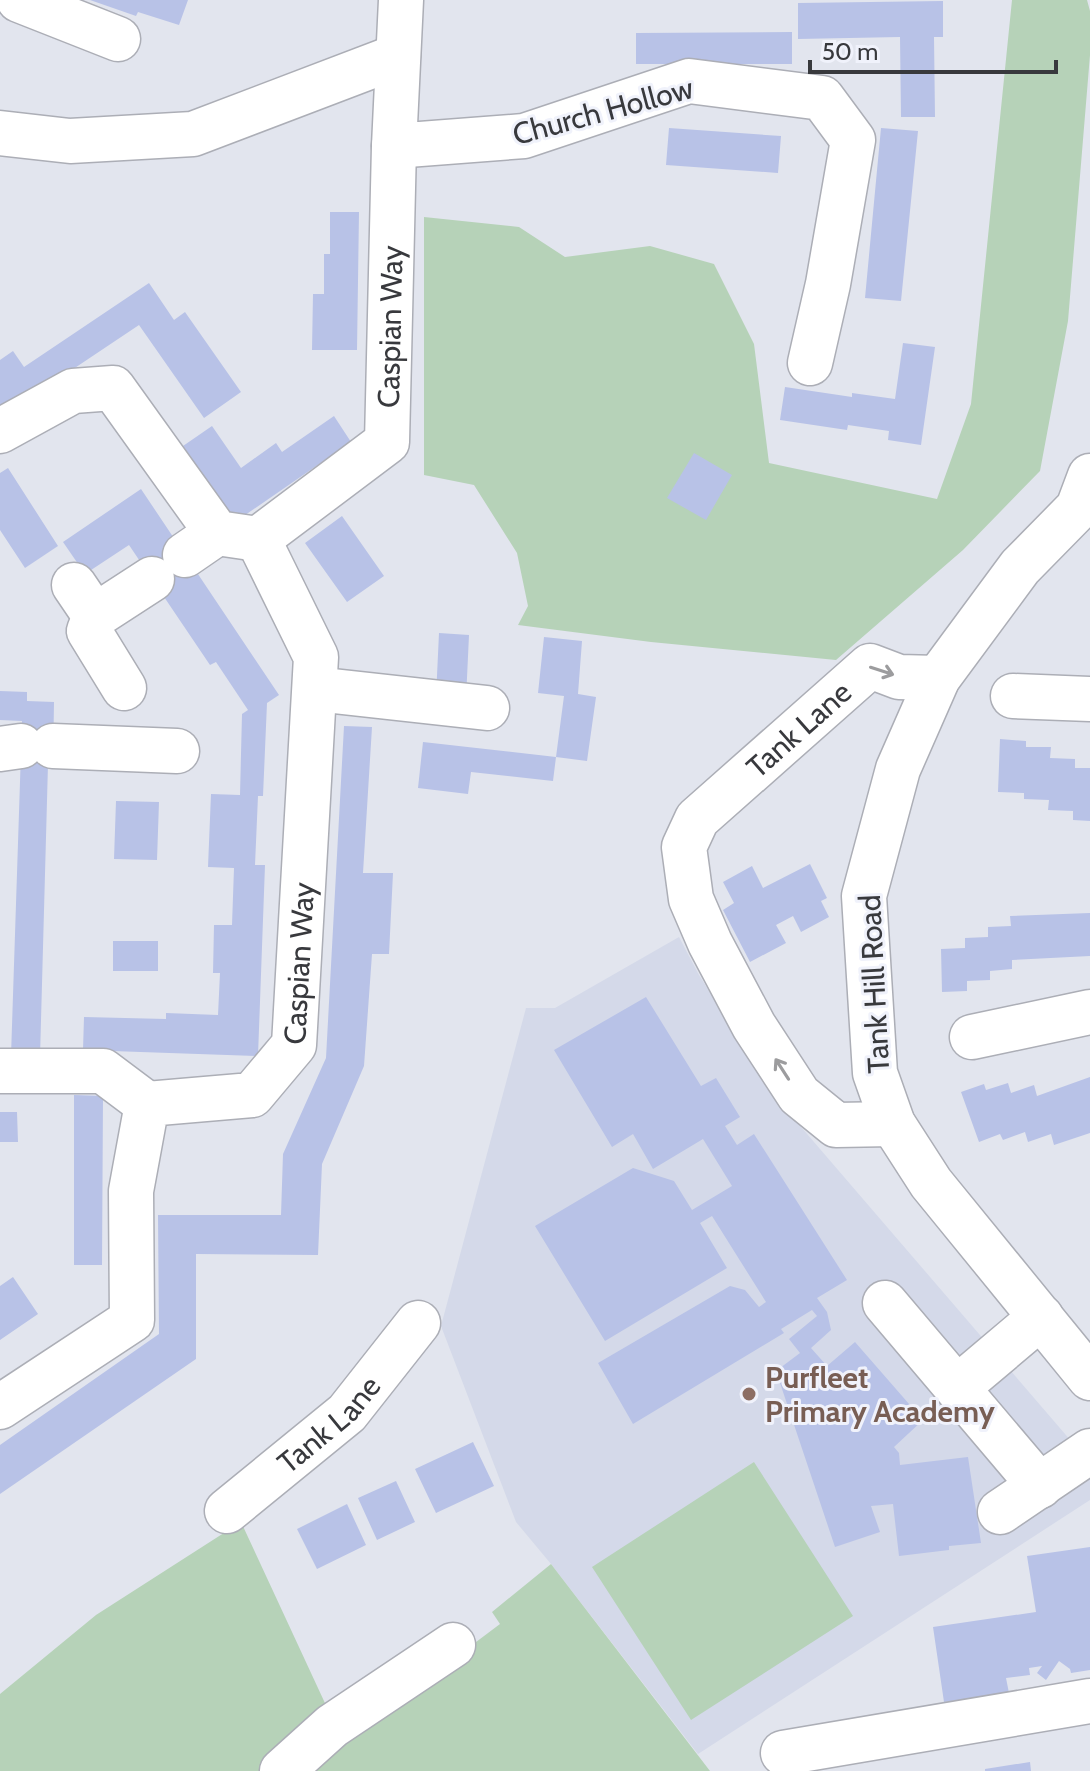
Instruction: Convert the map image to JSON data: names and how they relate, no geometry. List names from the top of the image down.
{
  "streets": {
    "street": [
      "Church Hollow",
      "Caspian Way",
      "Tank Lane",
      "Tank Hill Road"
    ]
  },
  "crossings": [
    ["Church Hollow", "Caspian Way"],
    ["Tank Lane", "Tank Hill Road"]
  ],
  "places": ["Purfleet Primary Academy"],
  "scale_bar": "50 m"
}
